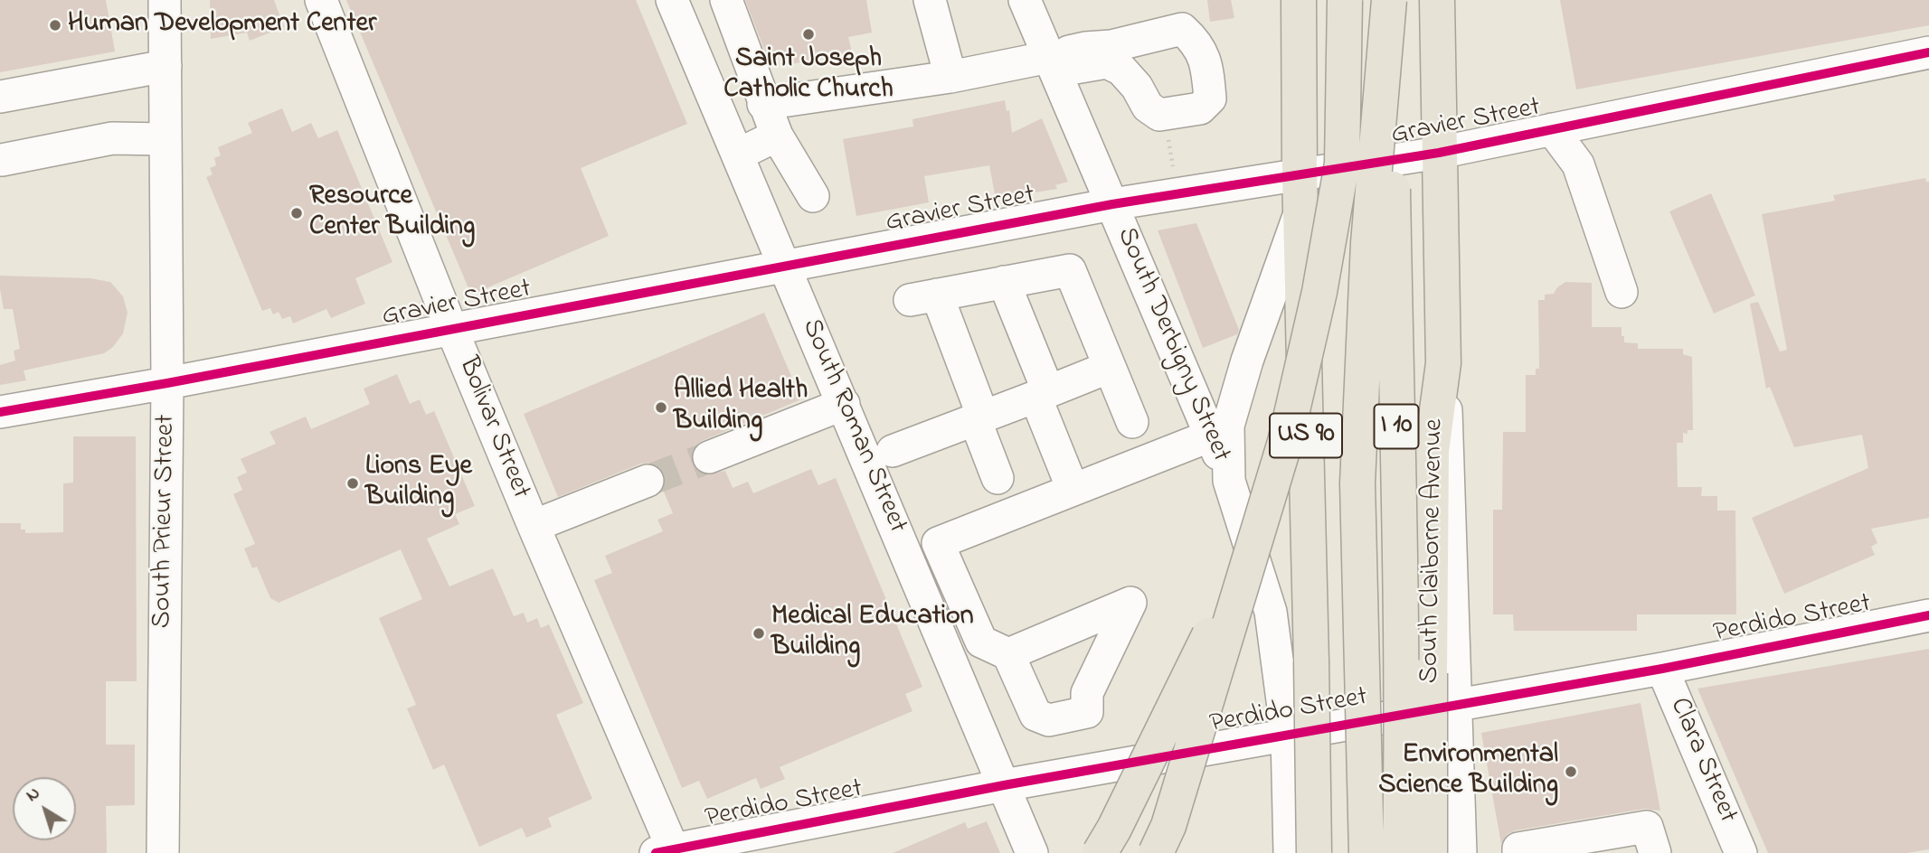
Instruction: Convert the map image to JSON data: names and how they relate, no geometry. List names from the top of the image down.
{
  "streets": {
    "main road": ["I 10", "US 90", "South Claiborne Avenue"],
    "street": [
      "Gravier Street",
      "South Derbigny Street",
      "South Roman Street",
      "Bolivar Street",
      "South Prieur Street",
      "Perdido Street",
      "Clara Street"
    ]
  },
  "crossings": [
    ["Gravier Street", "South Derbigny Street"],
    ["Gravier Street", "South Roman Street"],
    ["Gravier Street", "Bolivar Street"],
    ["Gravier Street", "US 90"],
    ["Gravier Street", "South Prieur Street"],
    ["Gravier Street", "South Claiborne Avenue"],
    ["South Roman Street", "Perdido Street"],
    ["Bolivar Street", "Perdido Street"],
    ["South Claiborne Avenue", "Perdido Street"],
    ["Perdido Street", "Clara Street"]
  ],
  "places": [
    "Human Development Center",
    "Saint Joseph Catholic Church",
    "Resource Center Building",
    "Allied Health Building",
    "Lions Eye Building",
    "Medical Education Building",
    "Environmental Science Building"
  ],
  "north": "top left"
}
